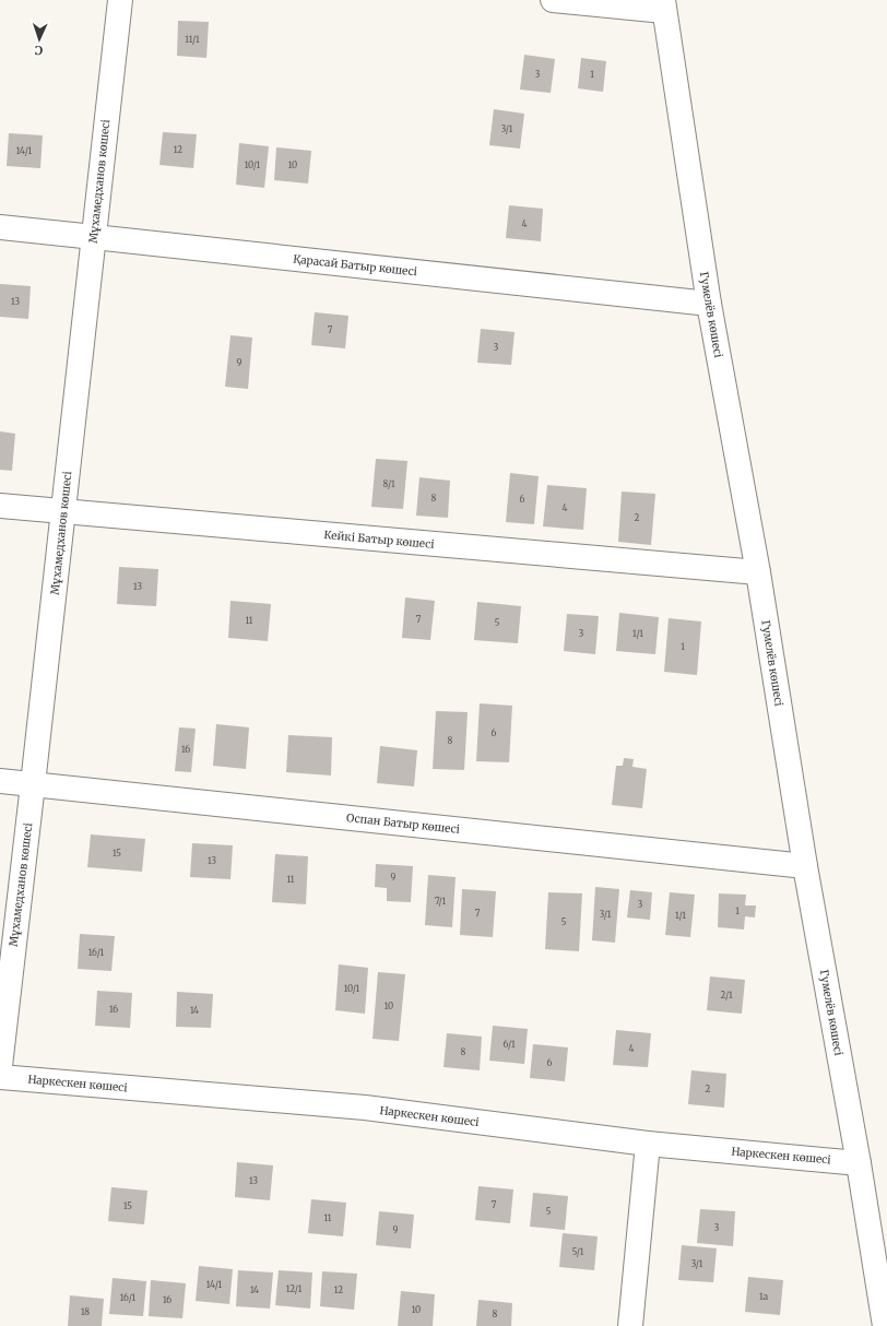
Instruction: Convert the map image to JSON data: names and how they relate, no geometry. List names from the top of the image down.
{
  "streets": {
    "street": [
      "Мұхамедханов көшесі",
      "Қарасай Батыр көшесі",
      "Гумелёв көшесі",
      "Кейкі Батыр көшесі",
      "Оспан Батыр көшесі",
      "Наркескен көшесі"
    ]
  },
  "crossings": [
    ["Мұхамедханов көшесі", "Қарасай Батыр көшесі"],
    ["Мұхамедханов көшесі", "Кейкі Батыр көшесі"],
    ["Мұхамедханов көшесі", "Оспан Батыр көшесі"],
    ["Қарасай Батыр көшесі", "Гумелёв көшесі"],
    ["Гумелёв көшесі", "Кейкі Батыр көшесі"],
    ["Гумелёв көшесі", "Оспан Батыр көшесі"],
    ["Гумелёв көшесі", "Наркескен көшесі"]
  ],
  "house_numbers": [
    "11/1",
    "3",
    "1",
    "3/1",
    "12",
    "14/1",
    "10/1",
    "10",
    "4",
    "13",
    "7",
    "3",
    "9",
    "8/1",
    "8",
    "6",
    "4",
    "2",
    "13",
    "7",
    "11",
    "5",
    "3",
    "1/1",
    "1",
    "6",
    "8",
    "16",
    "15",
    "13",
    "9",
    "11",
    "7/1",
    "3",
    "1",
    "7",
    "3/1",
    "1/1",
    "5",
    "16/1",
    "10/1",
    "2/1",
    "10",
    "16",
    "14",
    "6/1",
    "4",
    "8",
    "6",
    "2",
    "13",
    "7",
    "15",
    "5",
    "11",
    "3",
    "9",
    "5/1",
    "3/1",
    "14/1",
    "12/1",
    "14",
    "12",
    "1а",
    "16/1",
    "16",
    "10",
    "18",
    "8"
  ],
  "north": "bottom"
}
